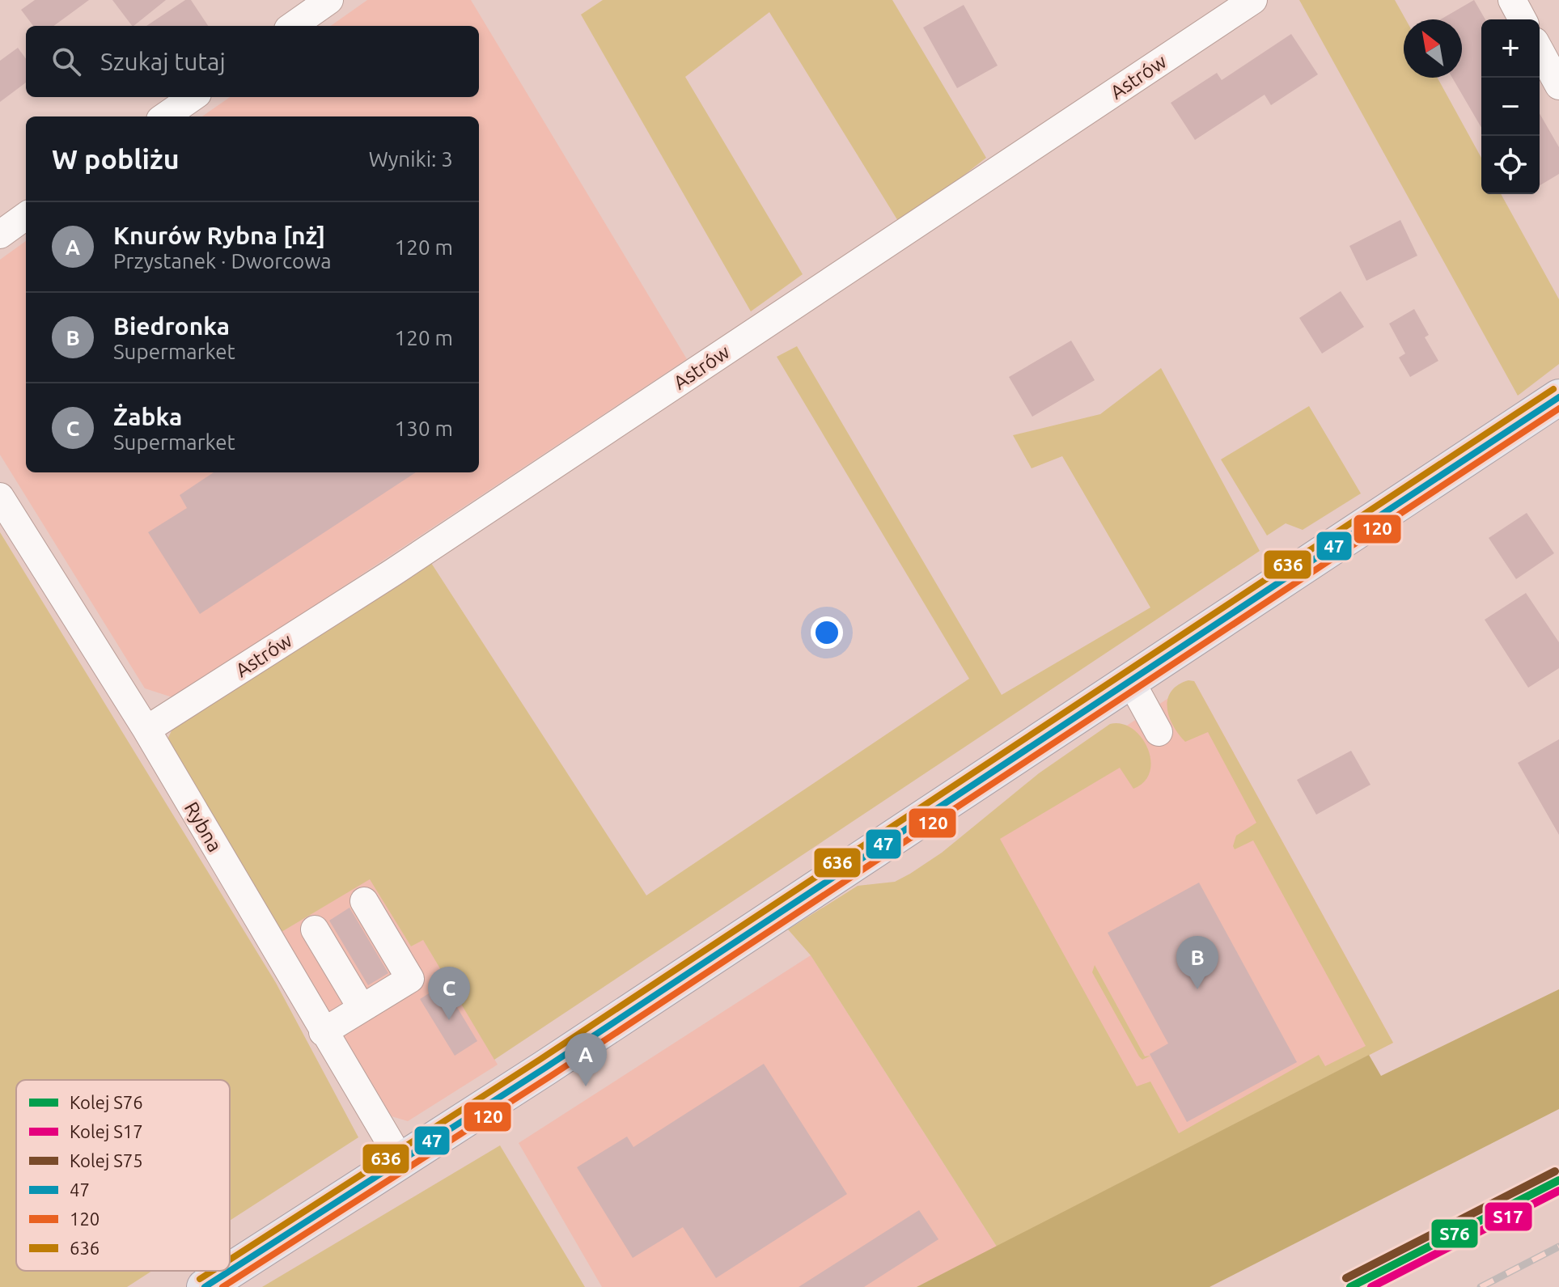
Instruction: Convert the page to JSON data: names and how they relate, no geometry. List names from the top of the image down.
{
  "streets": {
    "street": ["Astrów", "Rybna"]
  },
  "crossings": [
    ["Astrów", "Rybna"]
  ],
  "lines": [
    "transit line 636",
    "transit line 47",
    "transit line 120",
    "rail line S75",
    "rail line S76",
    "rail line S17"
  ],
  "legend": [
    "Kolej S76",
    "Kolej S17",
    "Kolej S75",
    "47",
    "120",
    "636"
  ],
  "north": "top left",
  "page": {
    "map_buttons": ["+", "−"],
    "search": "Szukaj tutaj",
    "heading": ["W pobliżu", "Wyniki: 3"],
    "list": [
      {
        "mark": "A",
        "name": "Knurów Rybna [nż]",
        "note": "Przystanek · Dworcowa",
        "value": "120 m"
      },
      {
        "mark": "B",
        "name": "Biedronka",
        "note": "Supermarket",
        "value": "120 m"
      },
      {
        "mark": "C",
        "name": "Żabka",
        "note": "Supermarket",
        "value": "130 m"
      }
    ],
    "pins": ["B", "C", "A"]
  }
}
